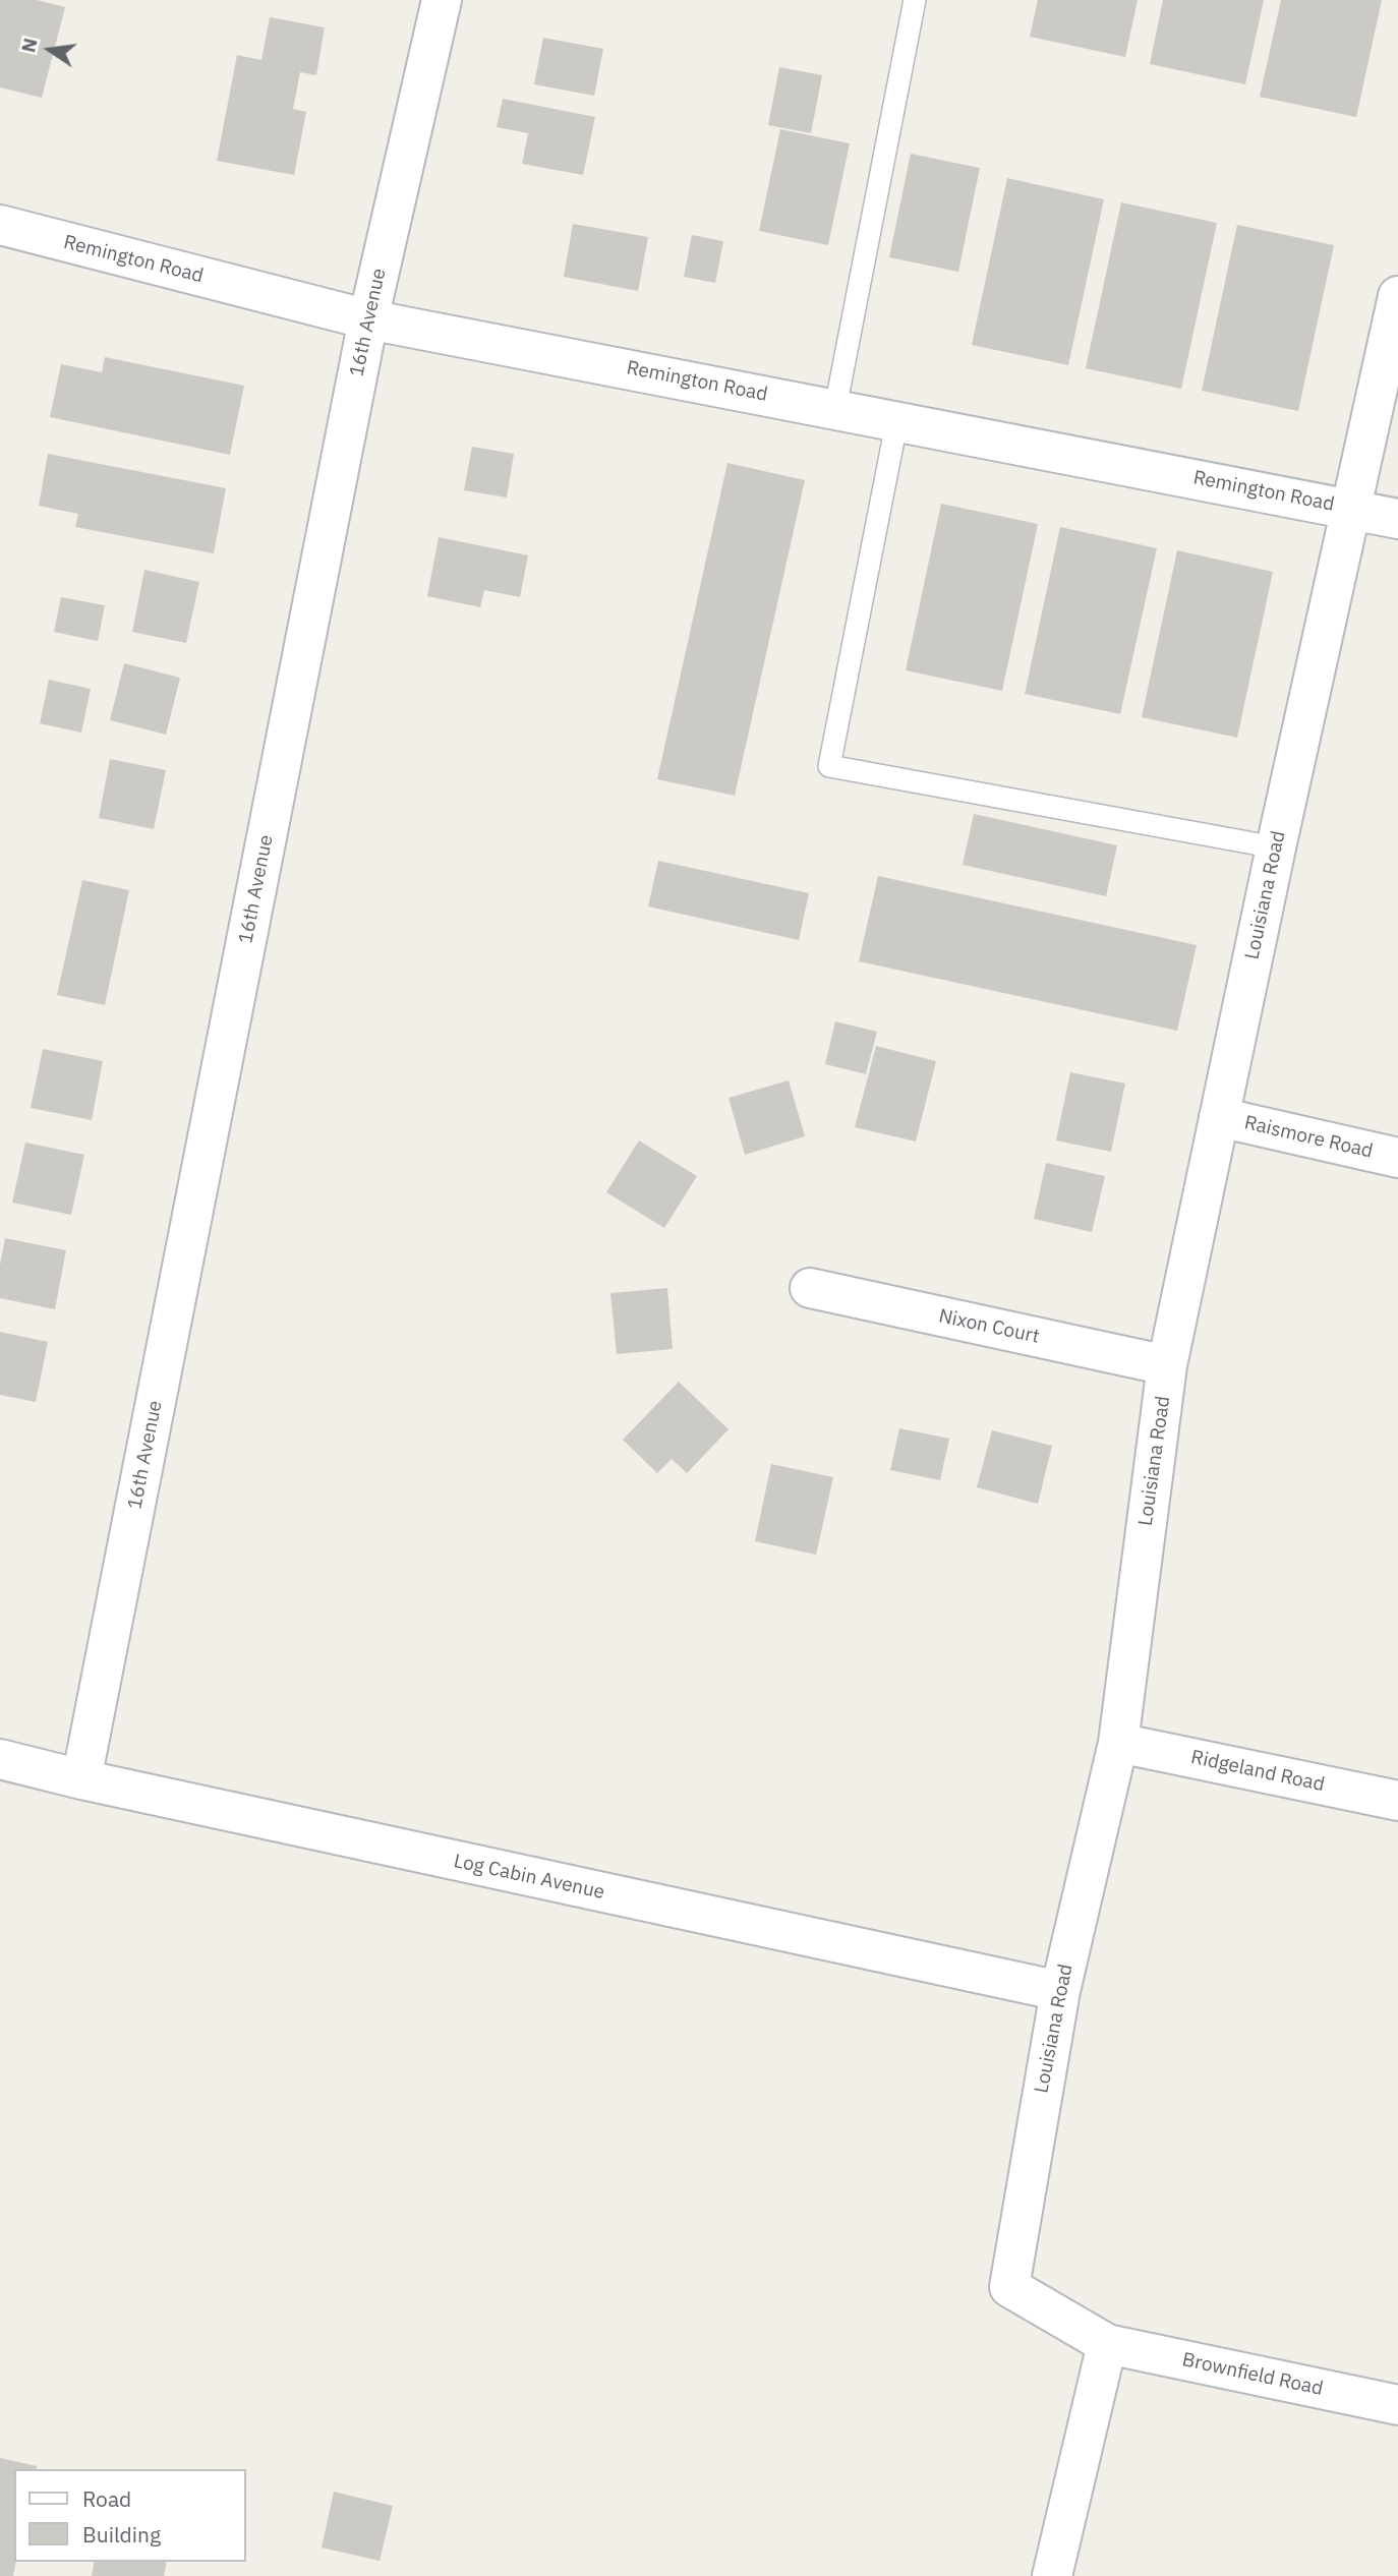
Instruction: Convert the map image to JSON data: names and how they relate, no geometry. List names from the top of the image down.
{
  "streets": {
    "street": [
      "Remington Road",
      "16th Avenue",
      "Louisiana Road",
      "Raismore Road",
      "Nixon Court",
      "Ridgeland Road",
      "Log Cabin Avenue",
      "Brownfield Road"
    ]
  },
  "crossings": [
    ["Remington Road", "16th Avenue"],
    ["Remington Road", "Louisiana Road"],
    ["16th Avenue", "Log Cabin Avenue"],
    ["Louisiana Road", "Raismore Road"],
    ["Louisiana Road", "Nixon Court"],
    ["Louisiana Road", "Ridgeland Road"],
    ["Louisiana Road", "Log Cabin Avenue"],
    ["Louisiana Road", "Brownfield Road"]
  ],
  "legend": ["Road", "Building"],
  "north": "left"
}
